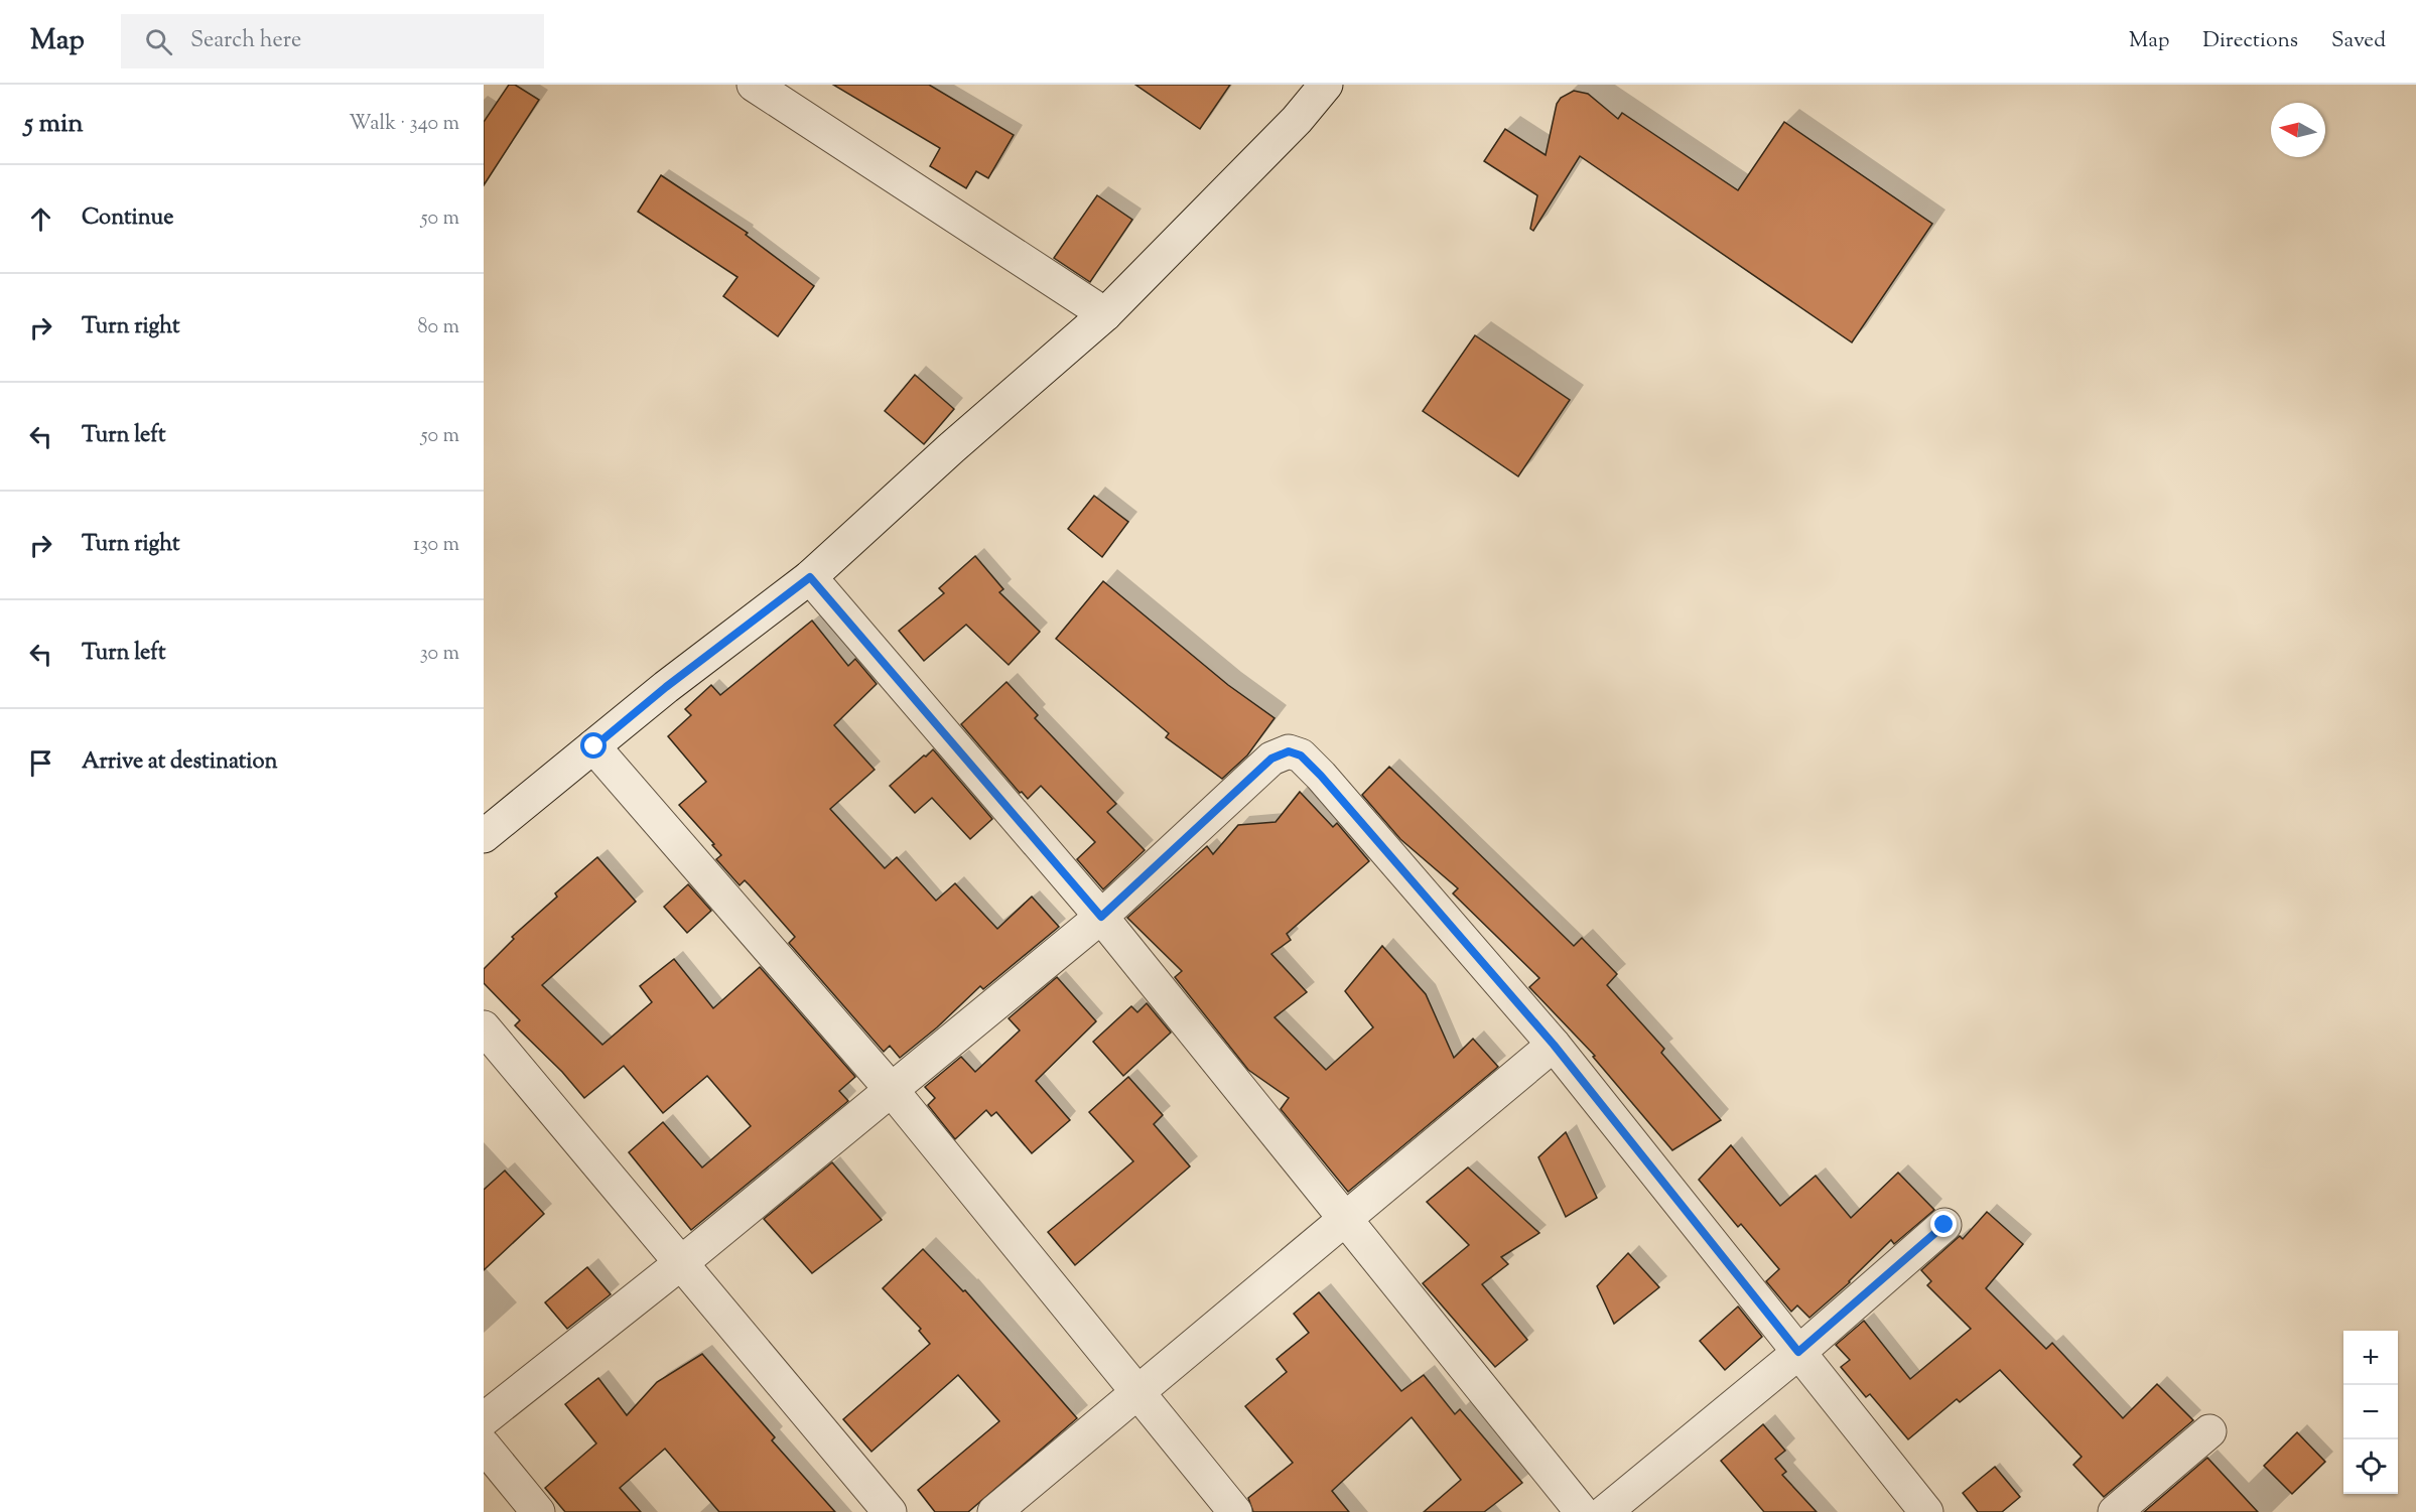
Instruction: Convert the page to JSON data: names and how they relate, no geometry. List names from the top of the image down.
{
  "north": "left",
  "page": {
    "header": "Map",
    "search": "Search here",
    "nav": ["Map", "Directions", "Saved"],
    "heading": ["5 min", "Walk · 340 m"],
    "list": [
      ["Continue", "50 m"],
      ["Turn right", "80 m"],
      ["Turn left", "50 m"],
      ["Turn right", "130 m"],
      ["Turn left", "30 m"],
      "Arrive at destination"
    ],
    "map_buttons": ["+", "−"]
  }
}
